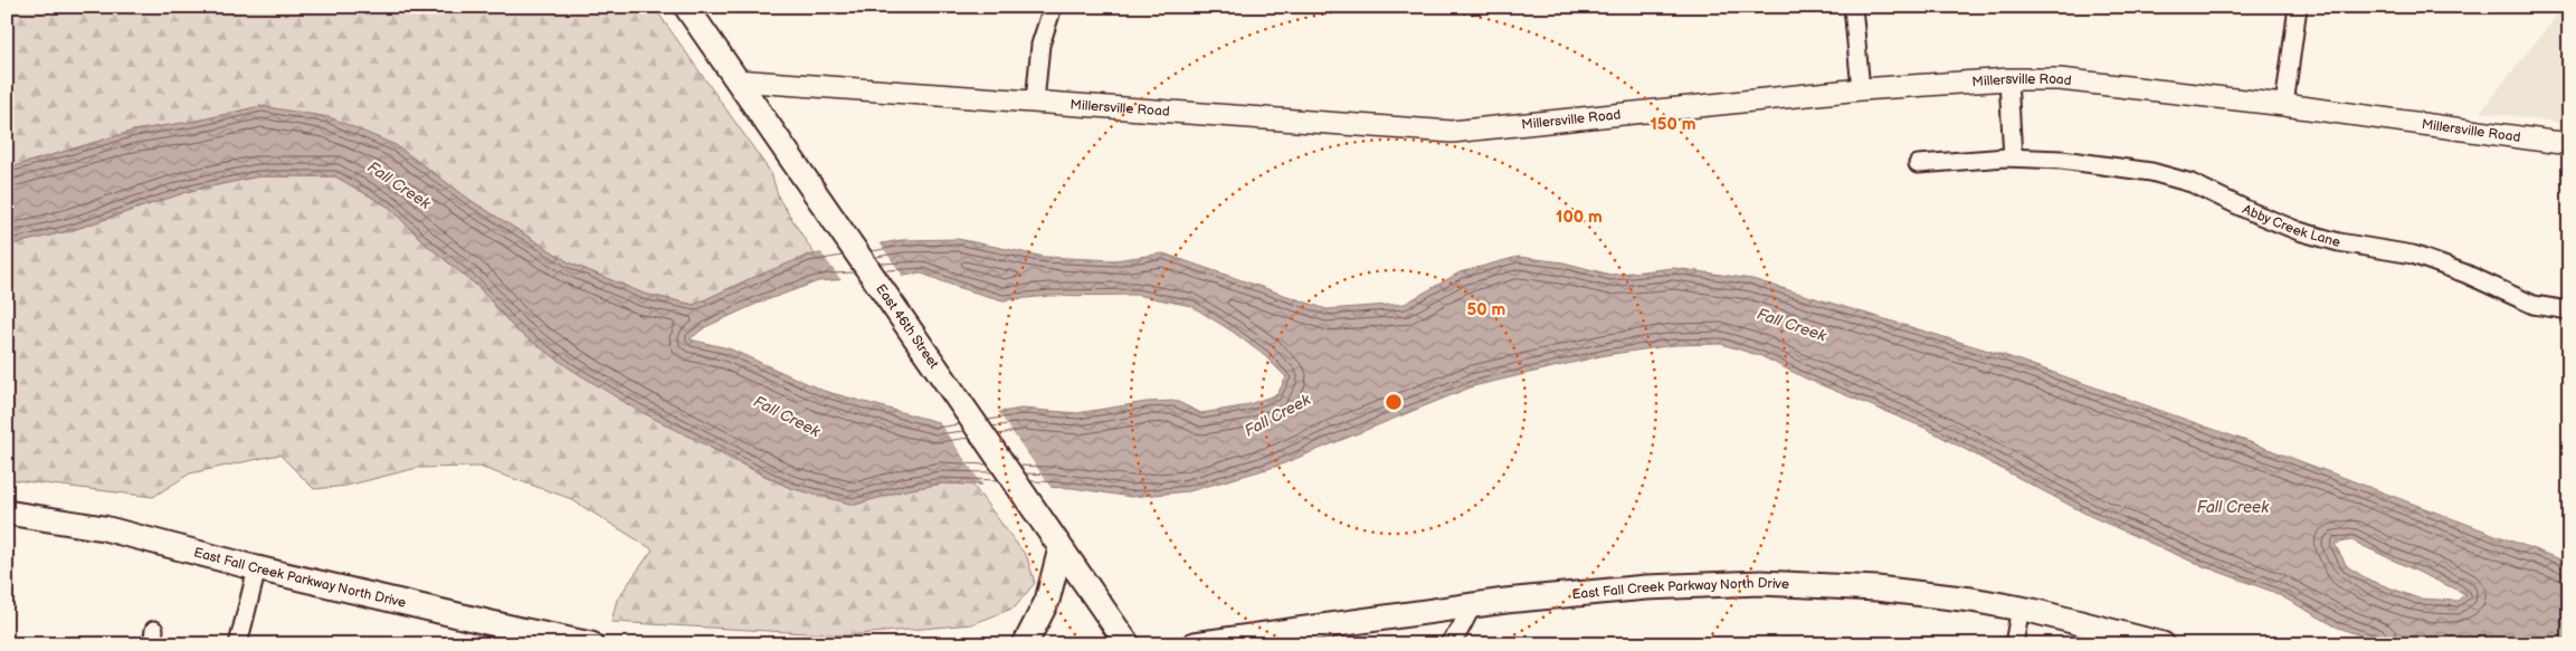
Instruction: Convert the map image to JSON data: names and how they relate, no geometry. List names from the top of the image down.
{
  "streets": {
    "main road": ["East 46th Street", "East Fall Creek Parkway North Drive"],
    "street": ["Millersville Road", "Abby Creek Lane"]
  },
  "crossings": [
    ["Millersville Road", "East 46th Street"]
  ],
  "water": ["Fall Creek"],
  "rings": ["150 m", "100 m", "50 m"]
}
